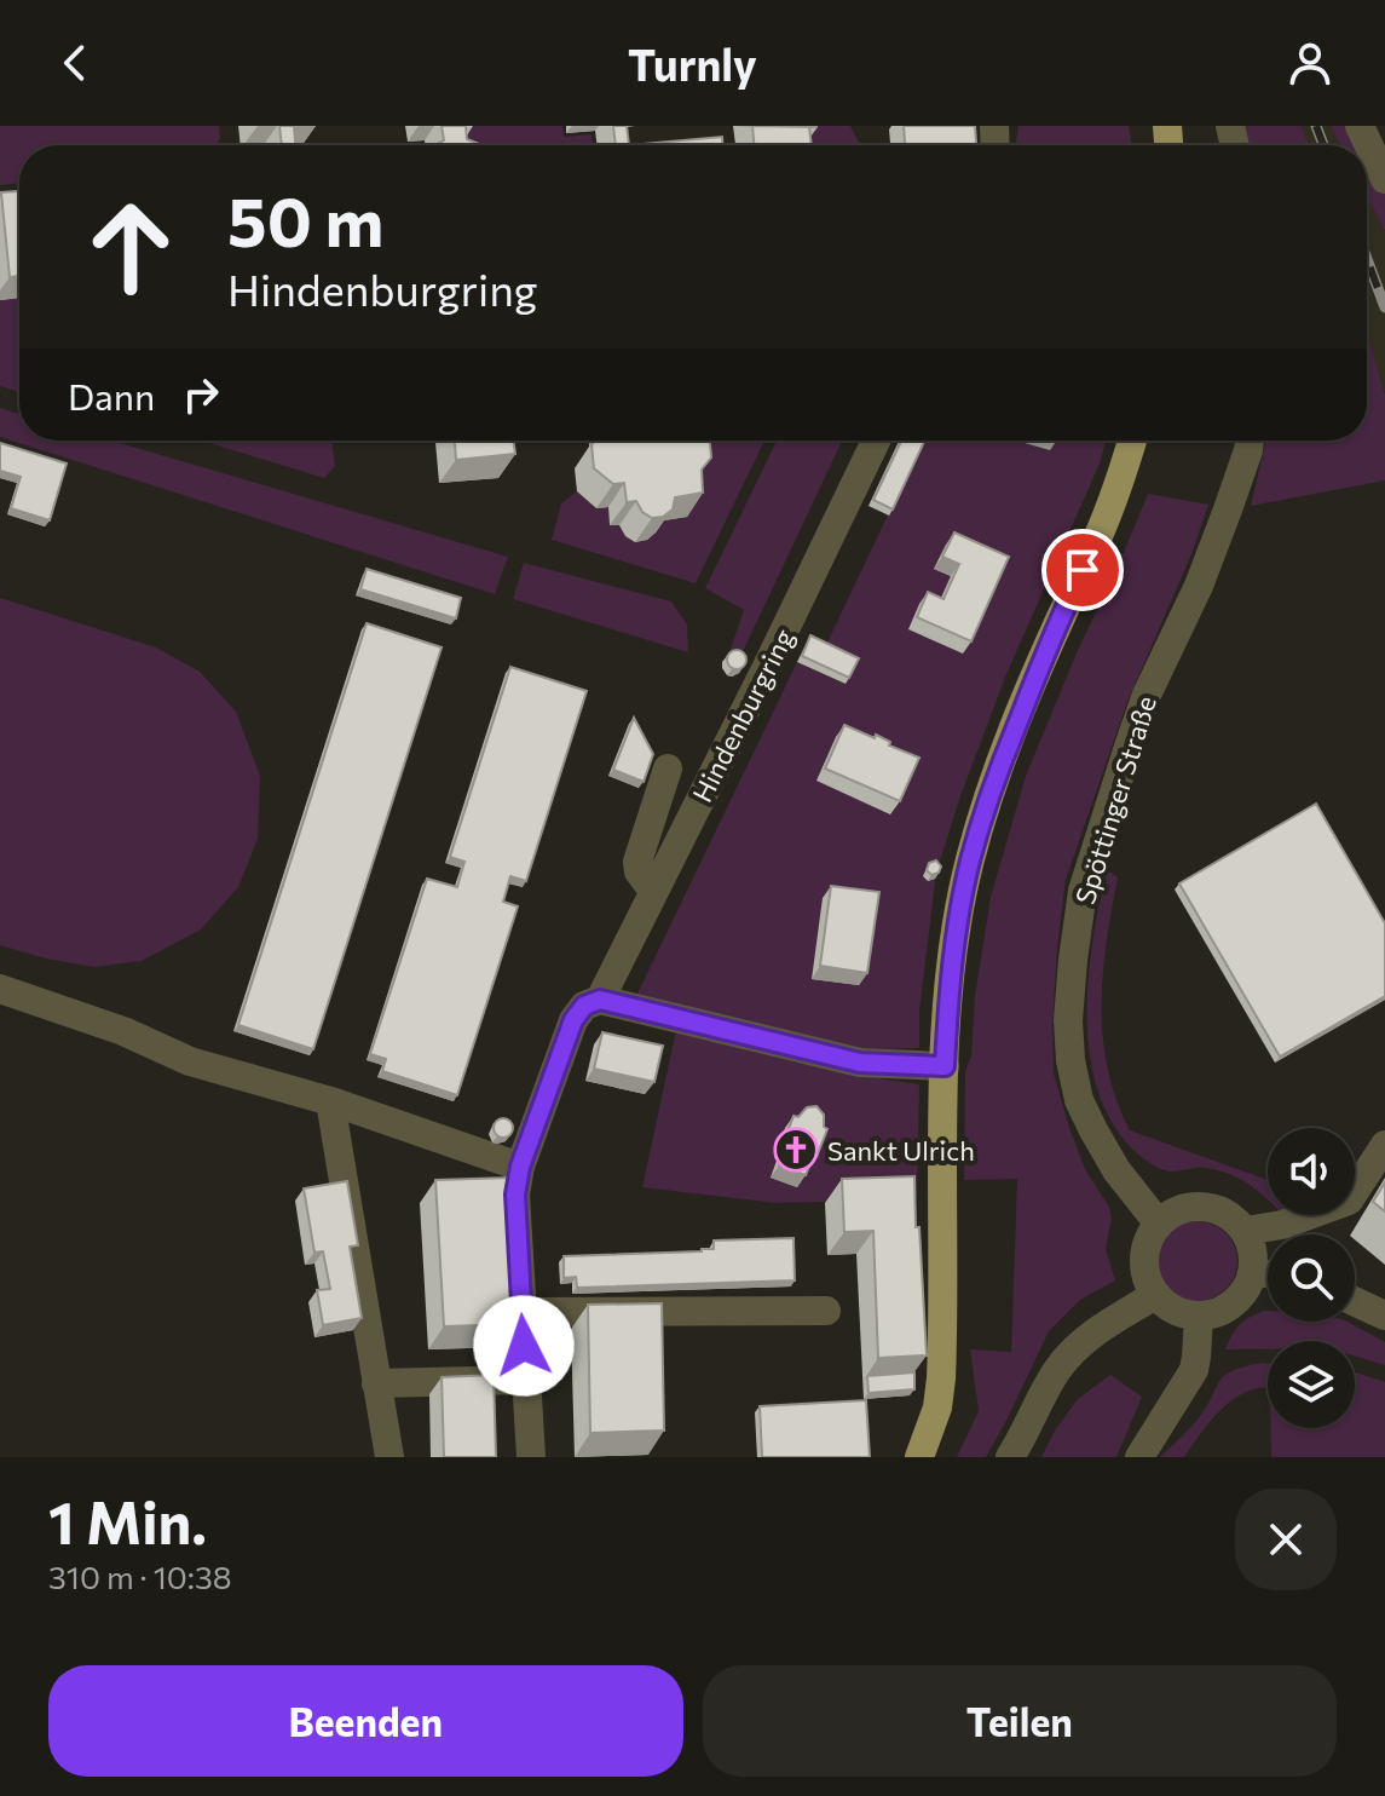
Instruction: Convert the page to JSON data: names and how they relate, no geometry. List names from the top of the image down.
{
  "streets": {
    "street": ["Hindenburgring", "Spöttinger Straße"]
  },
  "places": {
    "church": ["Sankt Ulrich"]
  },
  "page": {
    "header": "Turnly",
    "turn": ["50 m", "Hindenburgring"],
    "then": "Dann",
    "heading": ["1 Min.", "310 m · 10:38"],
    "buttons": ["Beenden", "Teilen"]
  }
}
